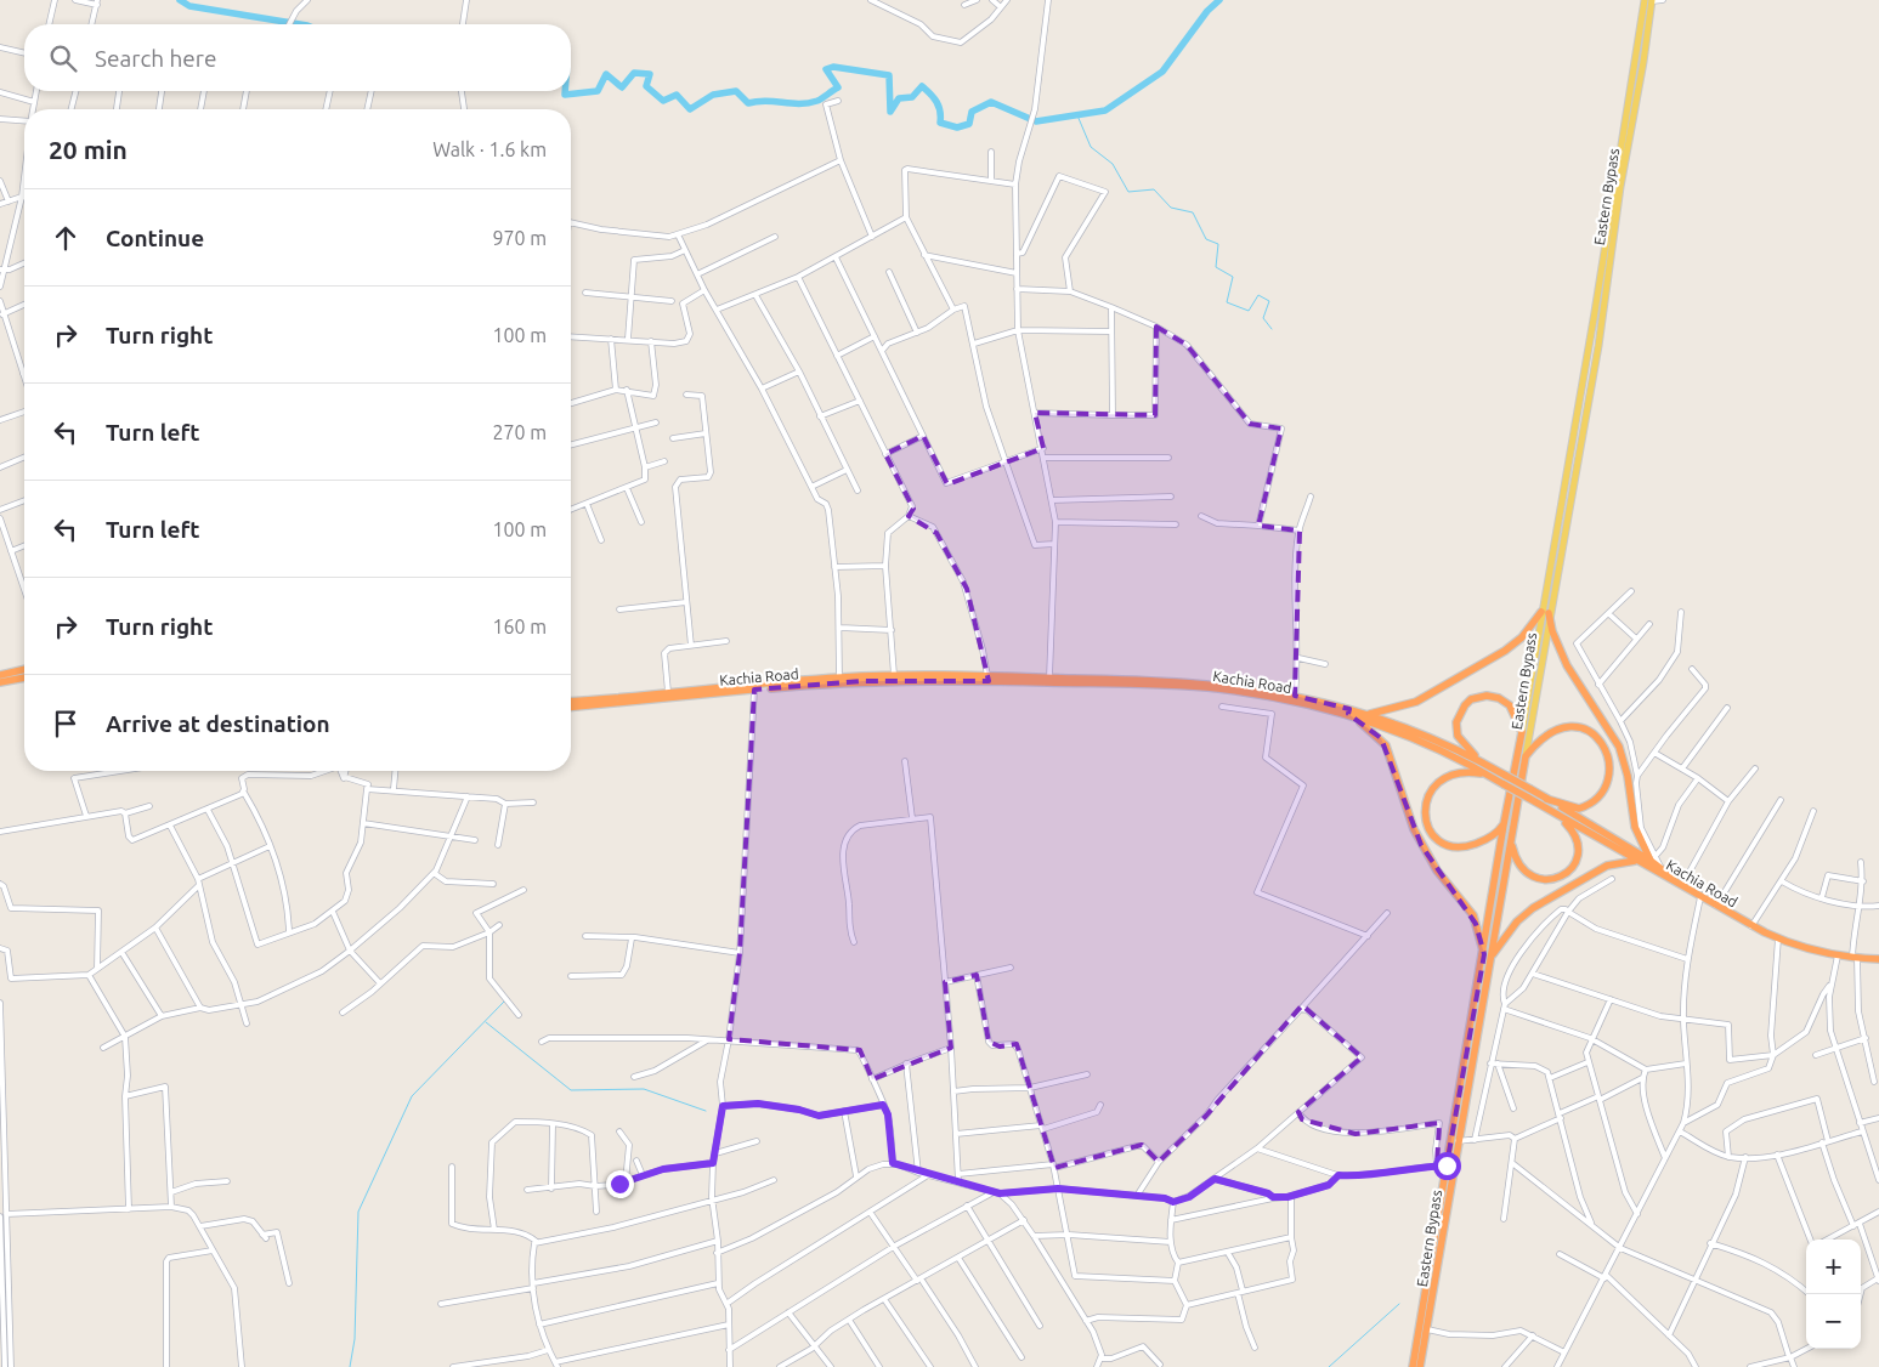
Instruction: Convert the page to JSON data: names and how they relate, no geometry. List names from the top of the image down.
{
  "streets": {
    "highway": ["Eastern Bypass", "Kachia Road"]
  },
  "page": {
    "search": "Search here",
    "heading": ["20 min", "Walk · 1.6 km"],
    "list": [
      ["Continue", "970 m"],
      ["Turn right", "100 m"],
      ["Turn left", "270 m"],
      ["Turn left", "100 m"],
      ["Turn right", "160 m"],
      "Arrive at destination"
    ],
    "map_buttons": ["+", "−"]
  }
}
